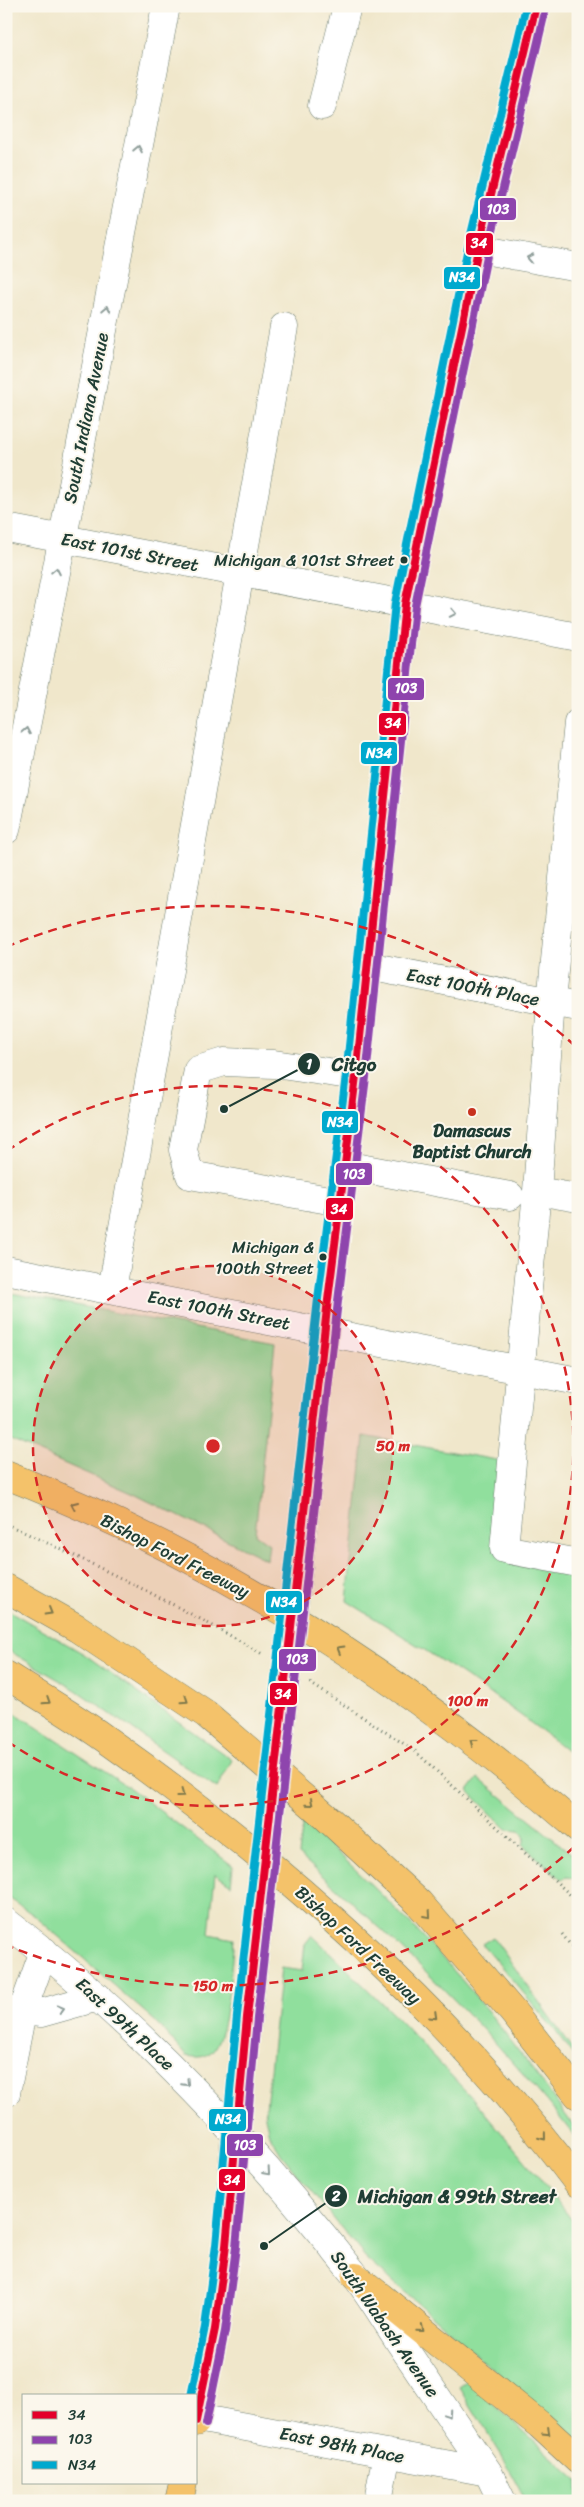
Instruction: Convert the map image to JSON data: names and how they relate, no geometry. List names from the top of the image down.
{
  "streets": {
    "main road": ["Bishop Ford Freeway"],
    "street": [
      "South Indiana Avenue",
      "East 101st Street",
      "East 100th Place",
      "East 100th Street",
      "East 99th Place",
      "South Wabash Avenue",
      "East 98th Place"
    ]
  },
  "crossings": [
    ["South Indiana Avenue", "East 101st Street"],
    ["East 99th Place", "South Wabash Avenue"],
    ["South Wabash Avenue", "East 98th Place"]
  ],
  "one_way": ["East 99th Place", "South Wabash Avenue"],
  "places": [
    "Michigan & 101st Street",
    "Citgo",
    "Damascus Baptist Church",
    "Michigan & 100th Street",
    "Michigan & 99th Street"
  ],
  "lines": ["transit line 34", "transit line N34", "transit line 103"],
  "legend": ["34", "103", "N34"],
  "rings": ["50 m", "100 m", "150 m"]
}
